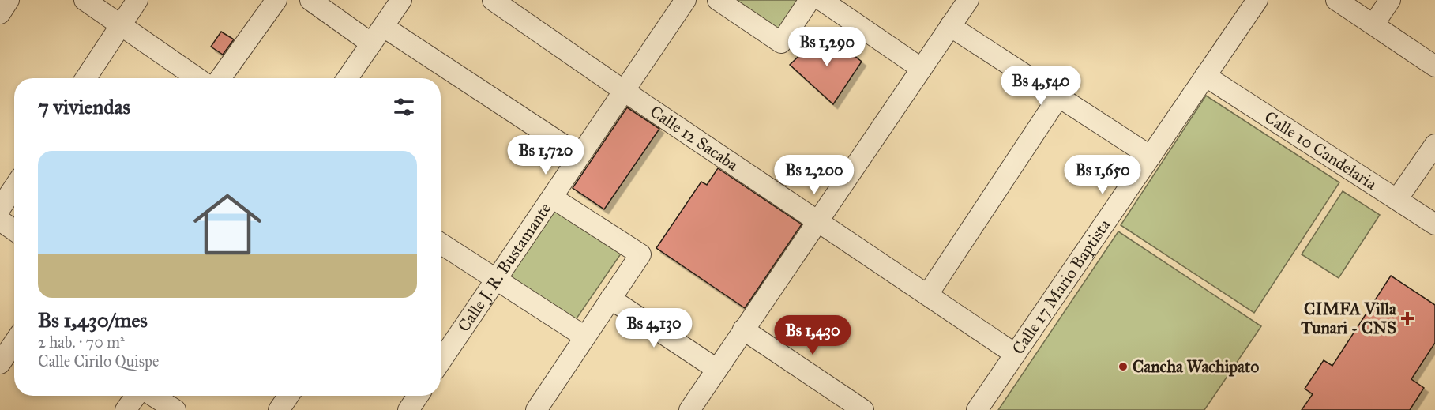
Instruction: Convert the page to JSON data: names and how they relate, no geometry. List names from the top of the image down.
{
  "streets": {
    "street": [
      "Calle 12 Sacaba",
      "Calle 10 Candelaria",
      "Calle J. R. Bustamante",
      "Calle 17 Mario Baptista"
    ]
  },
  "crossings": [
    ["Calle 12 Sacaba", "Calle J. R. Bustamante"],
    ["Calle 12 Sacaba", "Calle 17 Mario Baptista"],
    ["Calle 10 Candelaria", "Calle 17 Mario Baptista"]
  ],
  "places": {
    "health": ["CIMFA Villa Tunari - CNS"],
    "other": ["Cancha Wachipato"]
  },
  "page": {
    "price": [
      "Bs 1,290",
      "Bs 4,540",
      "Bs 1,720",
      "Bs 2,200",
      "Bs 1,650",
      "Bs 4,130",
      "Bs 1,430"
    ],
    "heading": "7 viviendas",
    "list": [
      {
        "name": "Bs 1,430/mes",
        "note": "2 hab. · 70 m² · Calle Cirilo Quispe"
      }
    ]
  }
}
